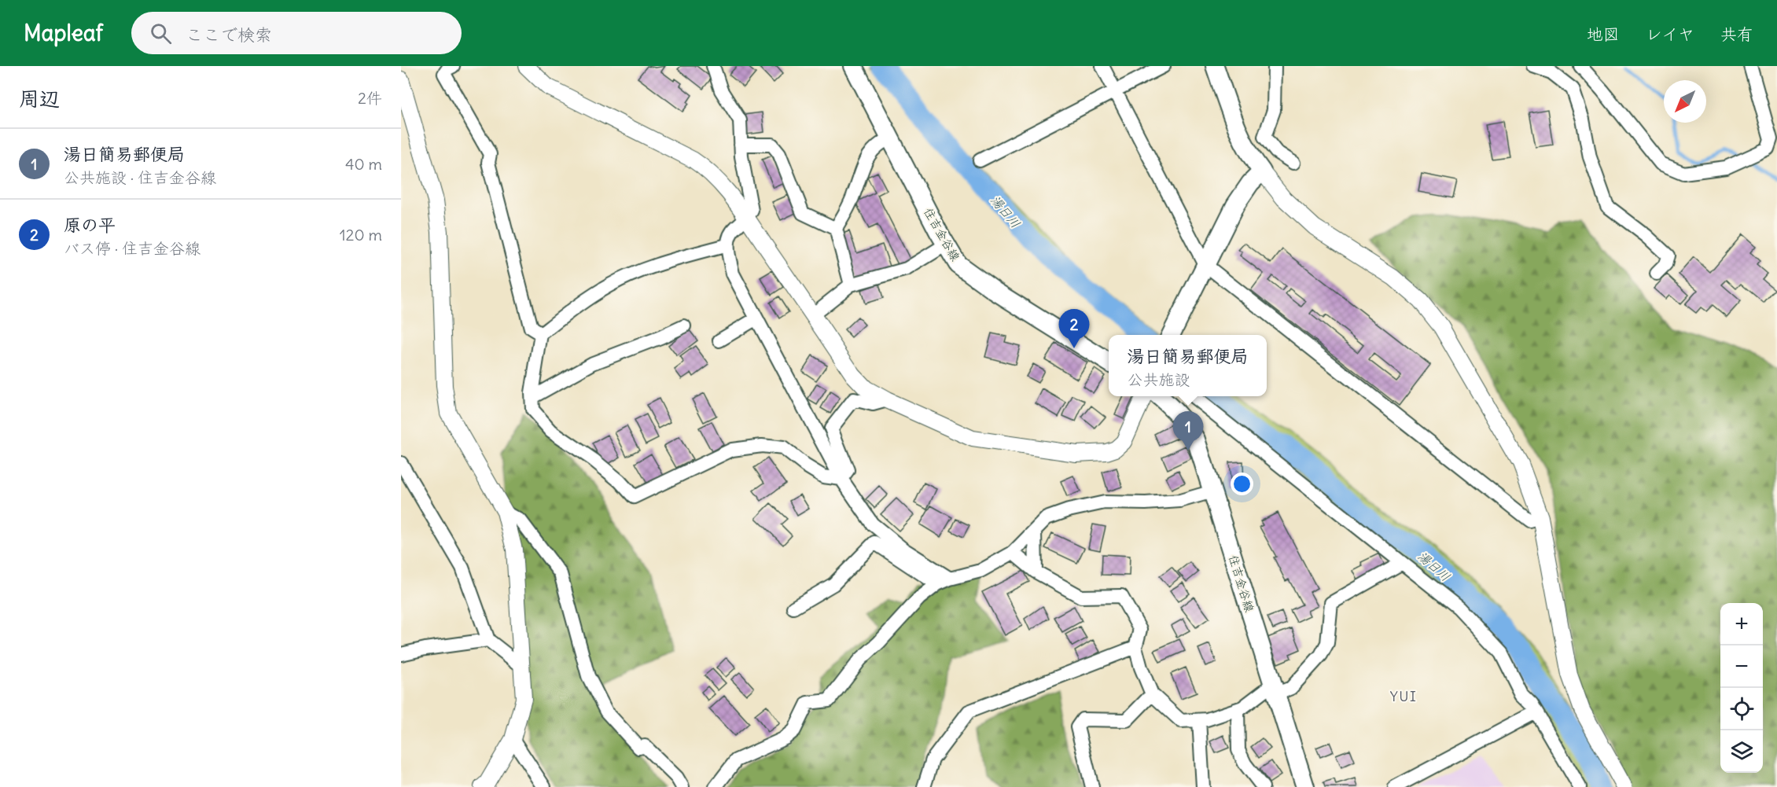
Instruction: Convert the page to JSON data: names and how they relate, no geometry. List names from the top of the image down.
{
  "streets": {
    "main road": ["住吉金谷線"]
  },
  "districts": ["YUI"],
  "water": ["湯日川"],
  "north": "bottom left",
  "page": {
    "header": "Mapleaf",
    "search": "ここで検索",
    "nav": ["地図", "レイヤ", "共有"],
    "heading": ["周辺", "2件"],
    "list": [
      {
        "mark": "1",
        "name": "湯日簡易郵便局",
        "note": "公共施設 · 住吉金谷線",
        "value": "40 m"
      },
      {
        "mark": "2",
        "name": "原の平",
        "note": "バス停 · 住吉金谷線",
        "value": "120 m"
      }
    ],
    "pins": ["2", "1"],
    "popup": ["湯日簡易郵便局", "公共施設"],
    "map_buttons": ["+", "−"]
  }
}
